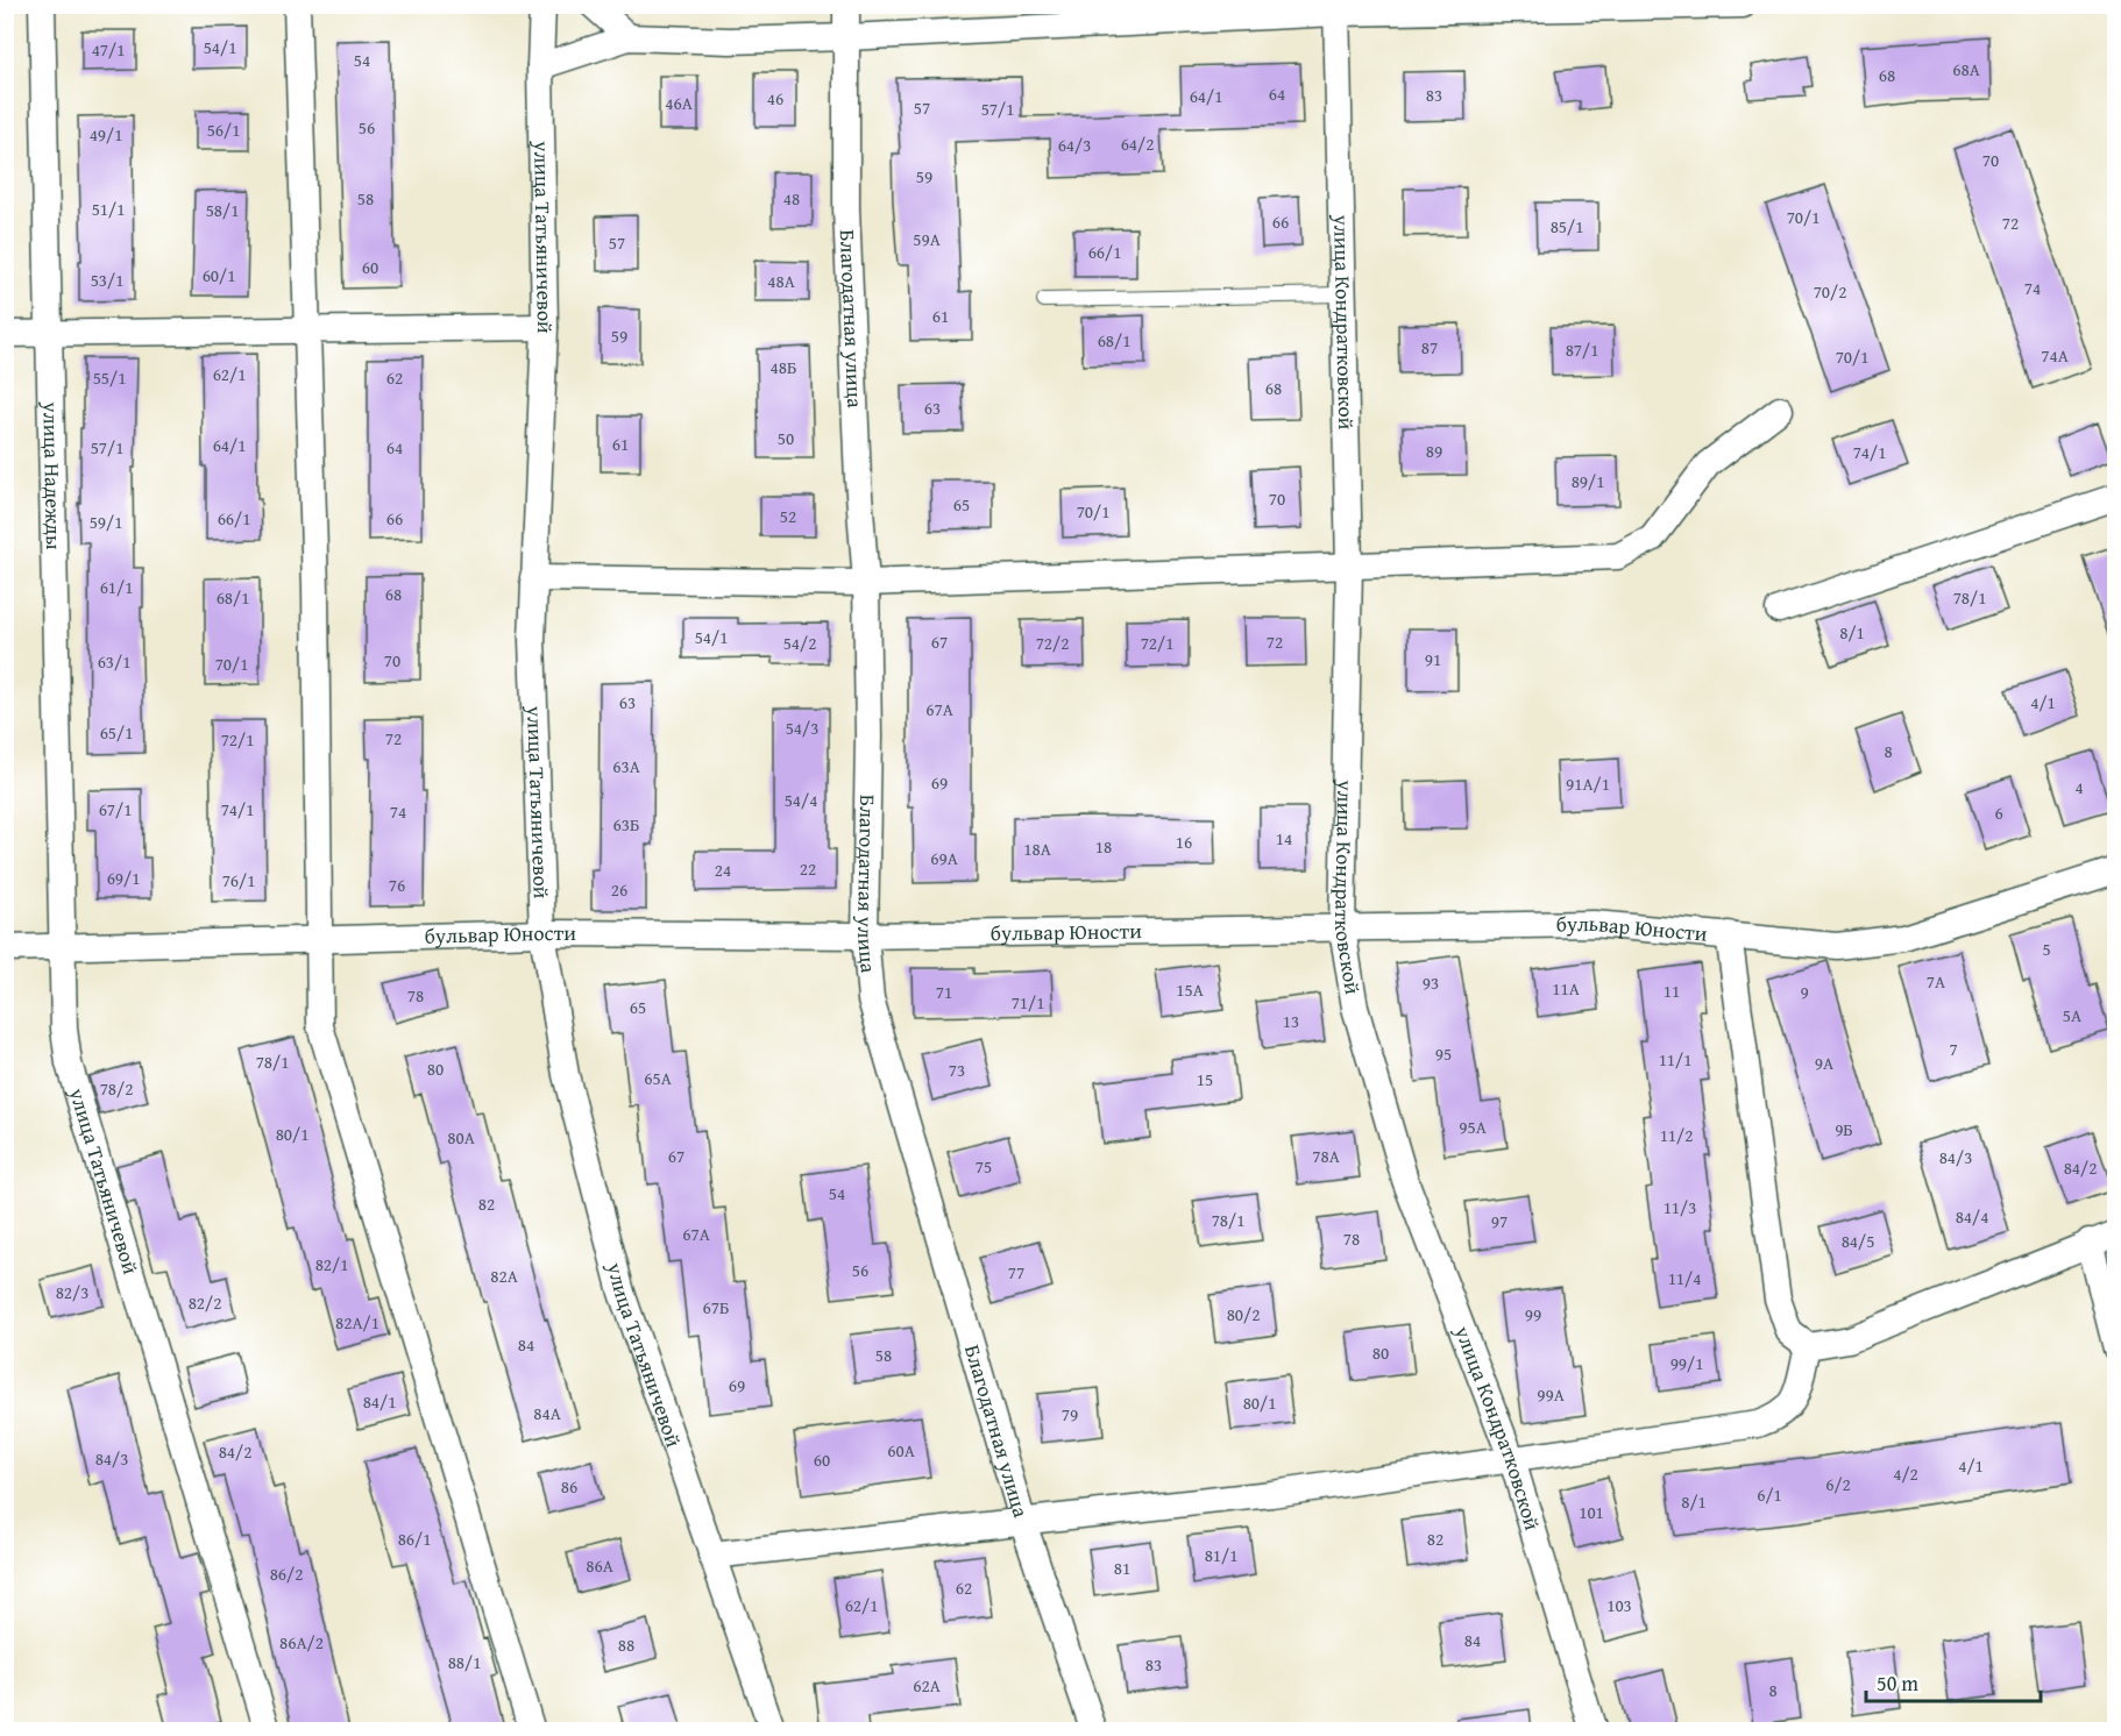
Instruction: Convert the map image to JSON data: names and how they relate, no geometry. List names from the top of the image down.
{
  "streets": {
    "street": [
      "улица Татьяничевой",
      "Благодатная улица",
      "улица Кондратковской",
      "улица Надежды",
      "бульвар Юности"
    ]
  },
  "crossings": [
    ["улица Татьяничевой", "улица Надежды"],
    ["улица Татьяничевой", "бульвар Юности"],
    ["Благодатная улица", "бульвар Юности"],
    ["улица Кондратковской", "бульвар Юности"],
    ["улица Надежды", "бульвар Юности"]
  ],
  "house_numbers": [
    "54/1",
    "47/1",
    "54",
    "68А",
    "68",
    "64",
    "83",
    "64/1",
    "46",
    "46А",
    "57",
    "57/1",
    "56",
    "56/1",
    "49/1",
    "64/2",
    "64/3",
    "70",
    "59",
    "58",
    "48",
    "51/1",
    "58/1",
    "70/1",
    "66",
    "72",
    "85/1",
    "59А",
    "57",
    "66/1",
    "60",
    "60/1",
    "53/1",
    "48А",
    "74",
    "70/2",
    "61",
    "59",
    "68/1",
    "87",
    "87/1",
    "74А",
    "70/1",
    "48Б",
    "62/1",
    "55/1",
    "62",
    "68",
    "63",
    "50",
    "61",
    "64/1",
    "57/1",
    "64",
    "89",
    "74/1",
    "89/1",
    "70",
    "65",
    "70/1",
    "52",
    "66/1",
    "66",
    "59/1",
    "61/1",
    "68",
    "68/1",
    "78/1",
    "8/1",
    "54/1",
    "67",
    "72",
    "54/2",
    "72/2",
    "72/1",
    "91",
    "70",
    "63/1",
    "70/1",
    "63",
    "4/1",
    "67А",
    "54/3",
    "65/1",
    "72",
    "72/1",
    "8",
    "63А",
    "69",
    "91А/1",
    "4",
    "54/4",
    "67/1",
    "74/1",
    "74",
    "6",
    "63Б",
    "14",
    "16",
    "18",
    "18А",
    "69А",
    "22",
    "24",
    "69/1",
    "76/1",
    "76",
    "26",
    "5",
    "7А",
    "93",
    "11А",
    "15А",
    "11",
    "71",
    "9",
    "78",
    "71/1",
    "65",
    "5А",
    "13",
    "7",
    "95",
    "11/1",
    "78/1",
    "9А",
    "80",
    "73",
    "65А",
    "15",
    "78/2",
    "95А",
    "9Б",
    "80/1",
    "11/2",
    "80А",
    "67",
    "78А",
    "84/3",
    "75",
    "84/2",
    "54",
    "82",
    "11/3",
    "84/4",
    "78/1",
    "97",
    "67А",
    "78",
    "84/5",
    "82/1",
    "56",
    "77",
    "82А",
    "11/4",
    "82/3",
    "82/2",
    "67Б",
    "80/2",
    "99",
    "82А/1",
    "84",
    "80",
    "58",
    "99/1",
    "69",
    "99А",
    "84/1",
    "80/1",
    "84А",
    "79",
    "60А",
    "84/2",
    "84/3",
    "60",
    "4/1",
    "4/2",
    "6/2",
    "86",
    "6/1",
    "8/1",
    "101",
    "86/1",
    "82",
    "81/1",
    "86А",
    "81",
    "86/2",
    "62",
    "62/1",
    "103",
    "84",
    "86А/2",
    "88",
    "88/1",
    "83",
    "62А",
    "8"
  ],
  "scale_bar": "50 m"
}
